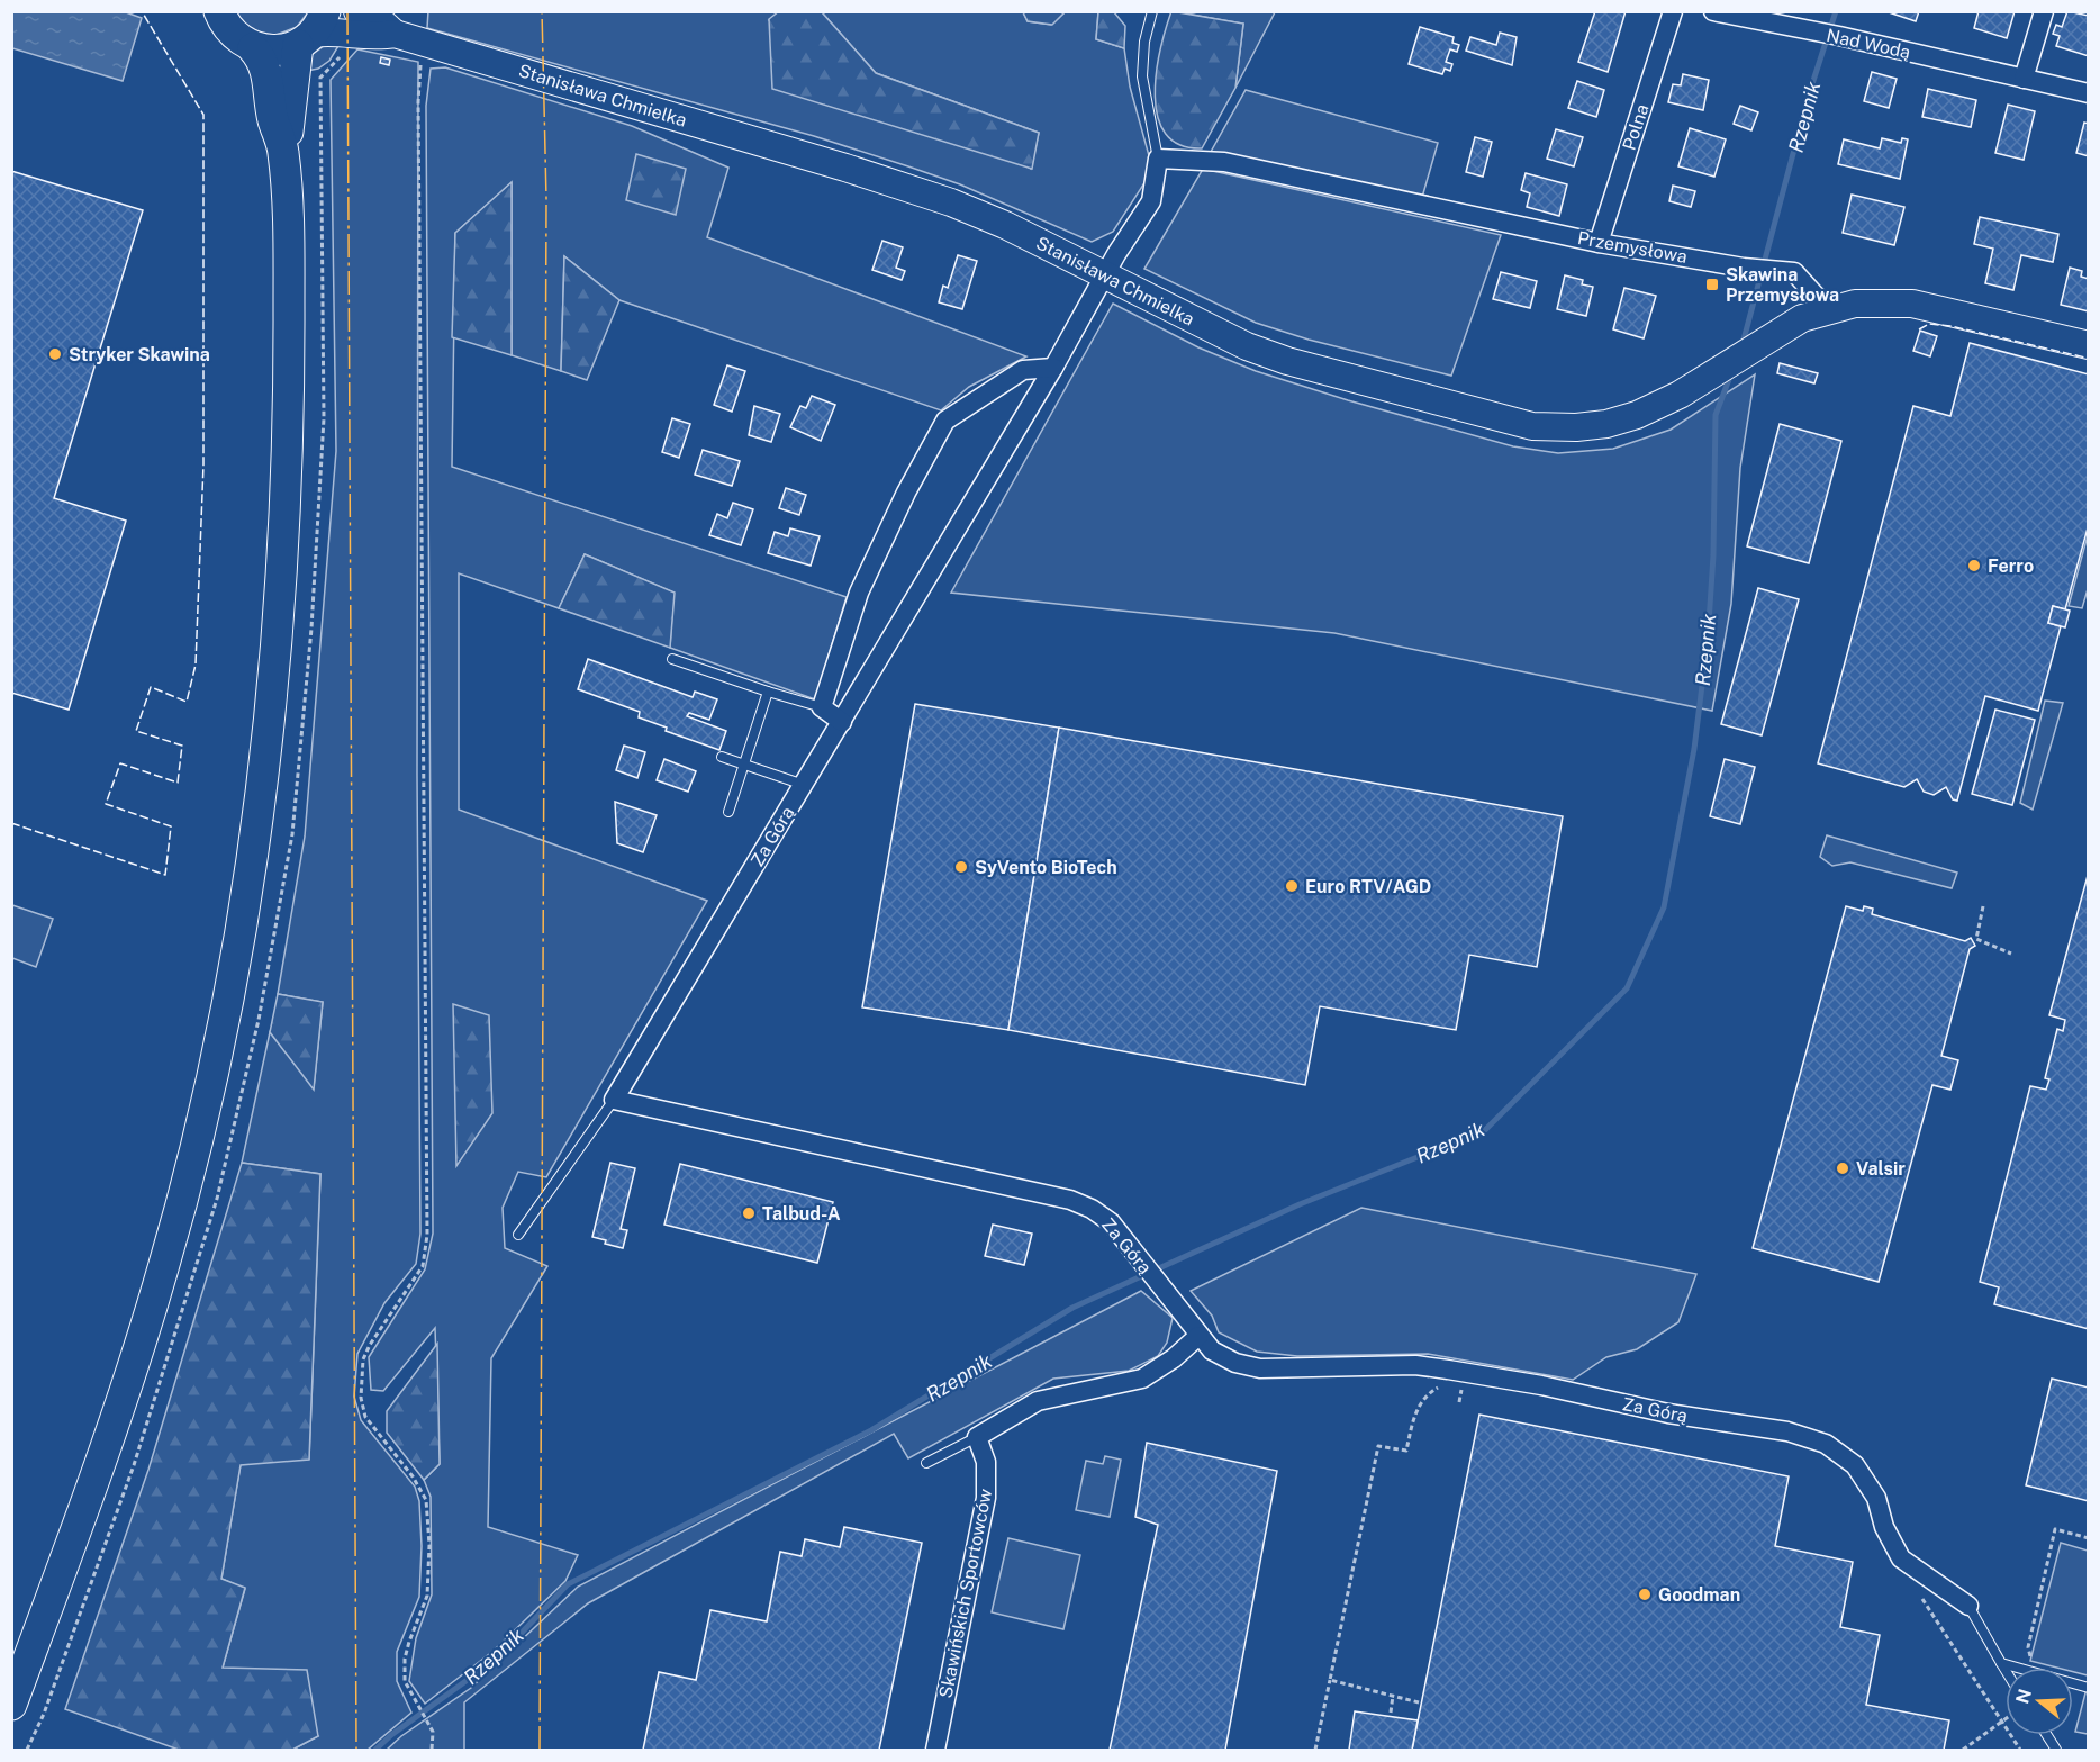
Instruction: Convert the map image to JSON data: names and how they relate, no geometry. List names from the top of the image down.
{
  "streets": {
    "street": [
      "Nad Wodą",
      "Stanisława Chmielka",
      "Polna",
      "Przemysłowa",
      "Za Górą",
      "Skawińskich Sportowców"
    ]
  },
  "crossings": [
    ["Stanisława Chmielka", "Przemysłowa"],
    ["Stanisława Chmielka", "Za Górą"],
    ["Polna", "Przemysłowa"],
    ["Przemysłowa", "Za Górą"]
  ],
  "water": ["Rzepnik"],
  "places": {
    "transit": ["Skawina Przemysłowa"],
    "other": [
      "Stryker Skawina",
      "Ferro",
      "SyVento BioTech",
      "Euro RTV/AGD",
      "Valsir",
      "Talbud-A",
      "Goodman"
    ]
  },
  "north": "left"
}
